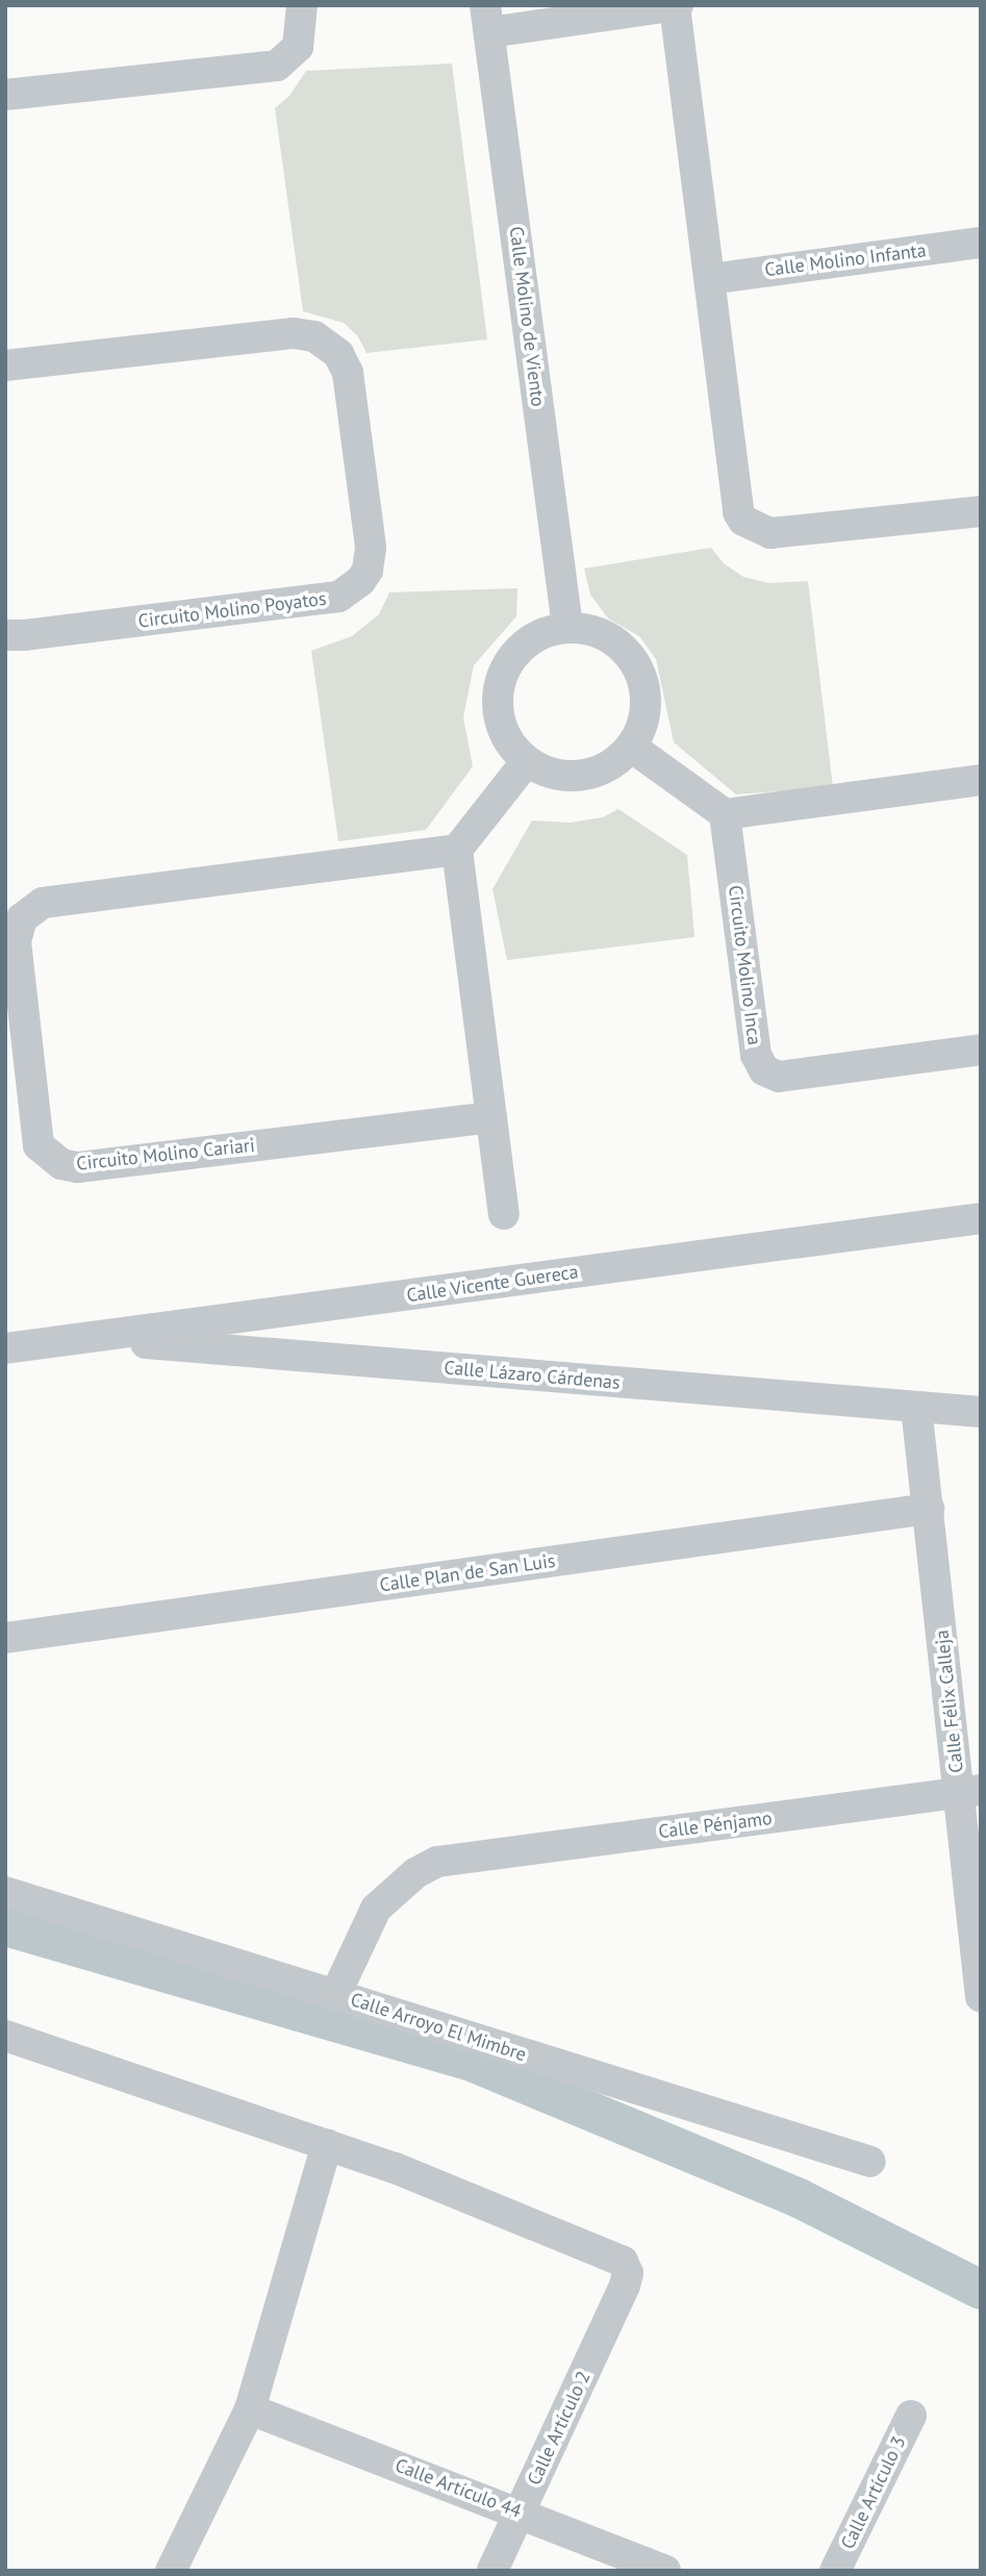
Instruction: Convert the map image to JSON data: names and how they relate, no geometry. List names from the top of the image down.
{
  "streets": {
    "street": [
      "Calle Molino Infanta",
      "Calle Molino de Viento",
      "Circuito Molino Poyatos",
      "Circuito Molino Inca",
      "Circuito Molino Cariari",
      "Calle Vicente Guereca",
      "Calle Lázaro Cárdenas",
      "Calle Plan de San Luis",
      "Calle Félix Calleja",
      "Calle Pénjamo",
      "Calle Arroyo El Mimbre",
      "Calle Artículo 2",
      "Calle Artículo 44",
      "Calle Artículo 3"
    ]
  },
  "crossings": [
    ["Calle Vicente Guereca", "Calle Lázaro Cárdenas"],
    ["Calle Lázaro Cárdenas", "Calle Félix Calleja"],
    ["Calle Plan de San Luis", "Calle Félix Calleja"],
    ["Calle Félix Calleja", "Calle Pénjamo"],
    ["Calle Pénjamo", "Calle Arroyo El Mimbre"],
    ["Calle Artículo 2", "Calle Artículo 44"]
  ]
}
